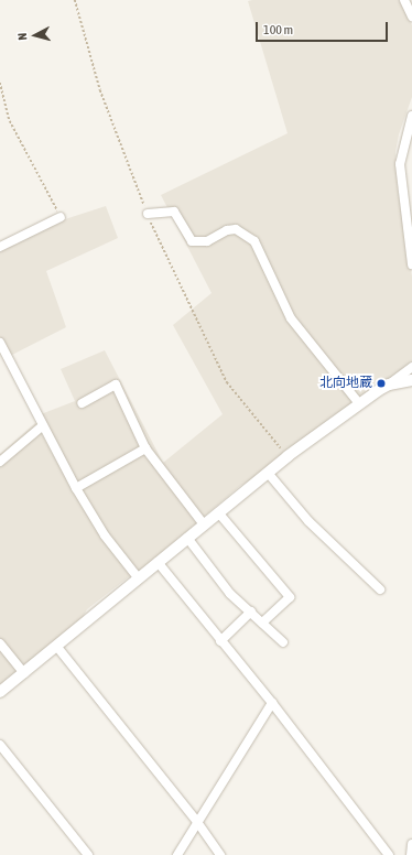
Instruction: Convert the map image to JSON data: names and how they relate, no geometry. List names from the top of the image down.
{
  "places": ["北向地蔵"],
  "scale_bar": "100 m",
  "north": "left"
}
